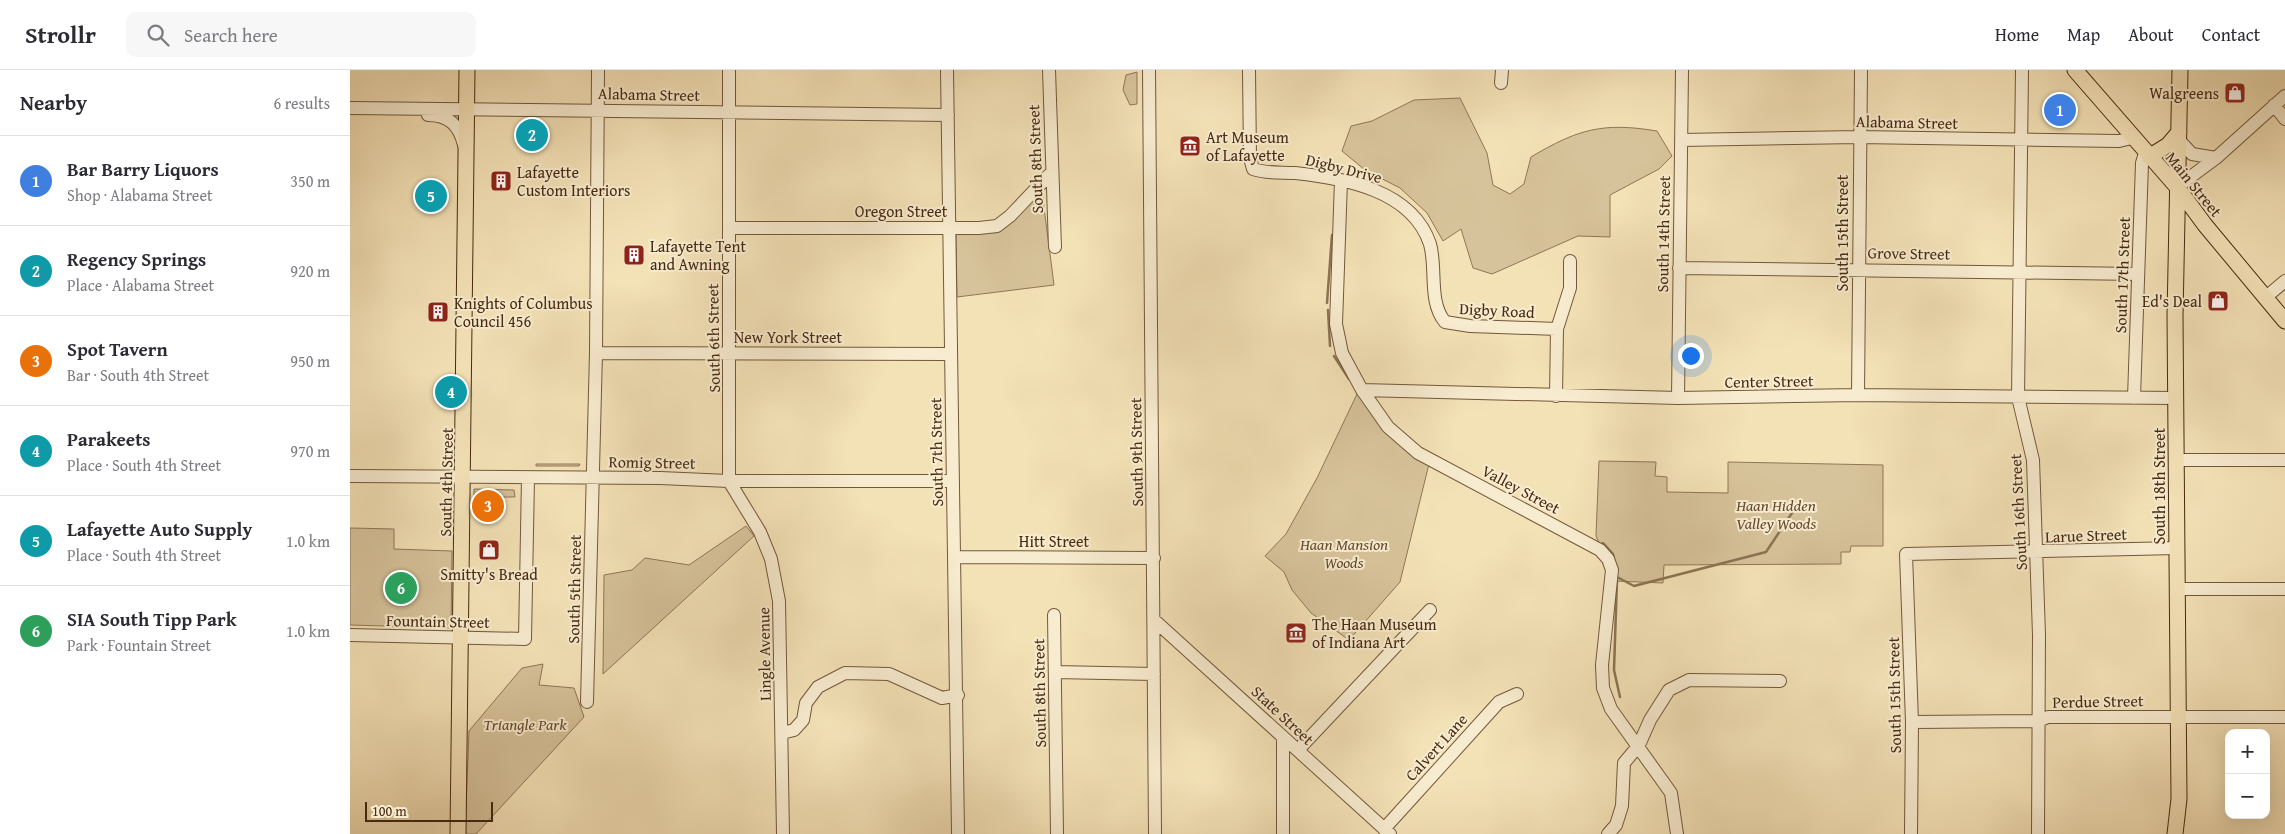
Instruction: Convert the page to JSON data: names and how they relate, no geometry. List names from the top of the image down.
{
  "streets": {
    "main road": ["Main Street", "South 4th Street", "South 18th Street"],
    "street": [
      "Alabama Street",
      "South 8th Street",
      "Digby Drive",
      "Oregon Street",
      "South 15th Street",
      "South 14th Street",
      "Grove Street",
      "South 17th Street",
      "Digby Road",
      "New York Street",
      "South 6th Street",
      "Center Street",
      "South 7th Street",
      "South 9th Street",
      "Romig Street",
      "Valley Street",
      "South 16th Street",
      "Larue Street",
      "Hitt Street",
      "South 5th Street",
      "Fountain Street",
      "Lingle Avenue",
      "Perdue Street",
      "State Street",
      "Calvert Lane"
    ]
  },
  "crossings": [
    ["Alabama Street", "Main Street"],
    ["Alabama Street", "South 15th Street"],
    ["Alabama Street", "South 14th Street"],
    ["Alabama Street", "South 6th Street"],
    ["Alabama Street", "South 7th Street"],
    ["Alabama Street", "South 4th Street"],
    ["Alabama Street", "South 16th Street"],
    ["Alabama Street", "South 5th Street"],
    ["South 8th Street", "Oregon Street"],
    ["Digby Drive", "Digby Road"],
    ["Digby Drive", "Valley Street"],
    ["Main Street", "South 17th Street"],
    ["Main Street", "South 18th Street"],
    ["Oregon Street", "South 6th Street"],
    ["Oregon Street", "South 7th Street"],
    ["South 15th Street", "Grove Street"],
    ["South 15th Street", "Center Street"],
    ["South 15th Street", "Larue Street"],
    ["South 15th Street", "Perdue Street"],
    ["South 14th Street", "Grove Street"],
    ["South 14th Street", "Center Street"],
    ["Grove Street", "South 17th Street"],
    ["Grove Street", "South 16th Street"],
    ["South 17th Street", "Center Street"],
    ["Digby Road", "Center Street"],
    ["New York Street", "South 6th Street"],
    ["New York Street", "South 7th Street"],
    ["New York Street", "South 5th Street"],
    ["South 6th Street", "Romig Street"],
    ["South 6th Street", "Lingle Avenue"],
    ["Center Street", "South 18th Street"],
    ["Center Street", "Valley Street"],
    ["Center Street", "South 16th Street"],
    ["South 7th Street", "Romig Street"],
    ["South 7th Street", "Hitt Street"],
    ["South 9th Street", "Hitt Street"],
    ["South 9th Street", "State Street"],
    ["Romig Street", "South 4th Street"],
    ["Romig Street", "South 5th Street"],
    ["Romig Street", "Fountain Street"],
    ["Romig Street", "Lingle Avenue"],
    ["South 4th Street", "Fountain Street"],
    ["South 18th Street", "Larue Street"],
    ["South 18th Street", "Perdue Street"],
    ["South 16th Street", "Larue Street"],
    ["South 16th Street", "Perdue Street"],
    ["State Street", "Calvert Lane"]
  ],
  "parks": ["Haan Hidden Valley Woods", "Haan Mansion Woods", "Triangle Park"],
  "places": {
    "shop": ["Walgreens", "Ed's Deal", "Smitty's Bread"],
    "museum": ["Art Museum of Lafayette", "The Haan Museum of Indiana Art"],
    "building": ["Lafayette Custom Interiors", "Lafayette Tent and Awning", "Knights of Columbus Council 456"]
  },
  "scale_bar": "100 m",
  "page": {
    "header": "Strollr",
    "search": "Search here",
    "nav": [
      "Home",
      "Map",
      "About",
      "Contact"
    ],
    "heading": ["Nearby", "6 results"],
    "pins": [
      "1",
      "2",
      "5",
      "4",
      "3",
      "6"
    ],
    "list": [
      {
        "mark": "1",
        "name": "Bar Barry Liquors",
        "note": "Shop · Alabama Street",
        "value": "350 m"
      },
      {
        "mark": "2",
        "name": "Regency Springs",
        "note": "Place · Alabama Street",
        "value": "920 m"
      },
      {
        "mark": "3",
        "name": "Spot Tavern",
        "note": "Bar · South 4th Street",
        "value": "950 m"
      },
      {
        "mark": "4",
        "name": "Parakeets",
        "note": "Place · South 4th Street",
        "value": "970 m"
      },
      {
        "mark": "5",
        "name": "Lafayette Auto Supply",
        "note": "Place · South 4th Street",
        "value": "1.0 km"
      },
      {
        "mark": "6",
        "name": "SIA South Tipp Park",
        "note": "Park · Fountain Street",
        "value": "1.0 km"
      }
    ],
    "map_buttons": ["+", "−"],
    "scale": "100 m"
  }
}
